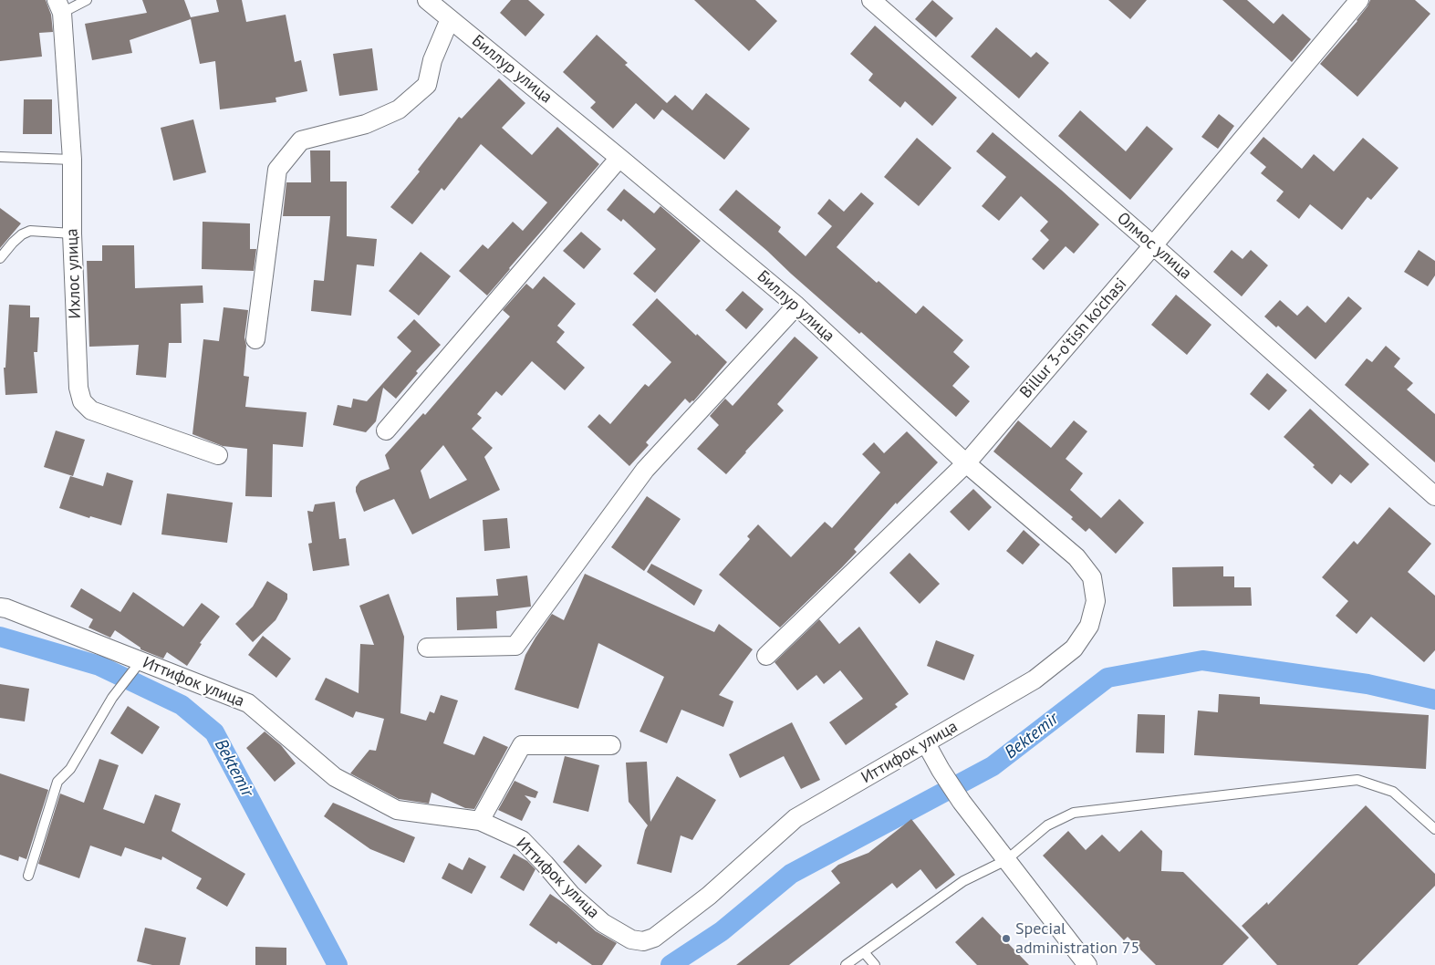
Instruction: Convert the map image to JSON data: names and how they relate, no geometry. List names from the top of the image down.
{
  "streets": {
    "street": [
      "Биллур улица",
      "Олмос улица",
      "Ихлос улица",
      "Billur 3-o'tish ko'chasi",
      "Иттифок улица"
    ]
  },
  "crossings": [
    ["Биллур улица", "Billur 3-o'tish ko'chasi"],
    ["Биллур улица", "Иттифок улица"],
    ["Олмос улица", "Billur 3-o'tish ko'chasi"]
  ],
  "water": ["Bektemir"],
  "places": ["Special administration 75"]
}
